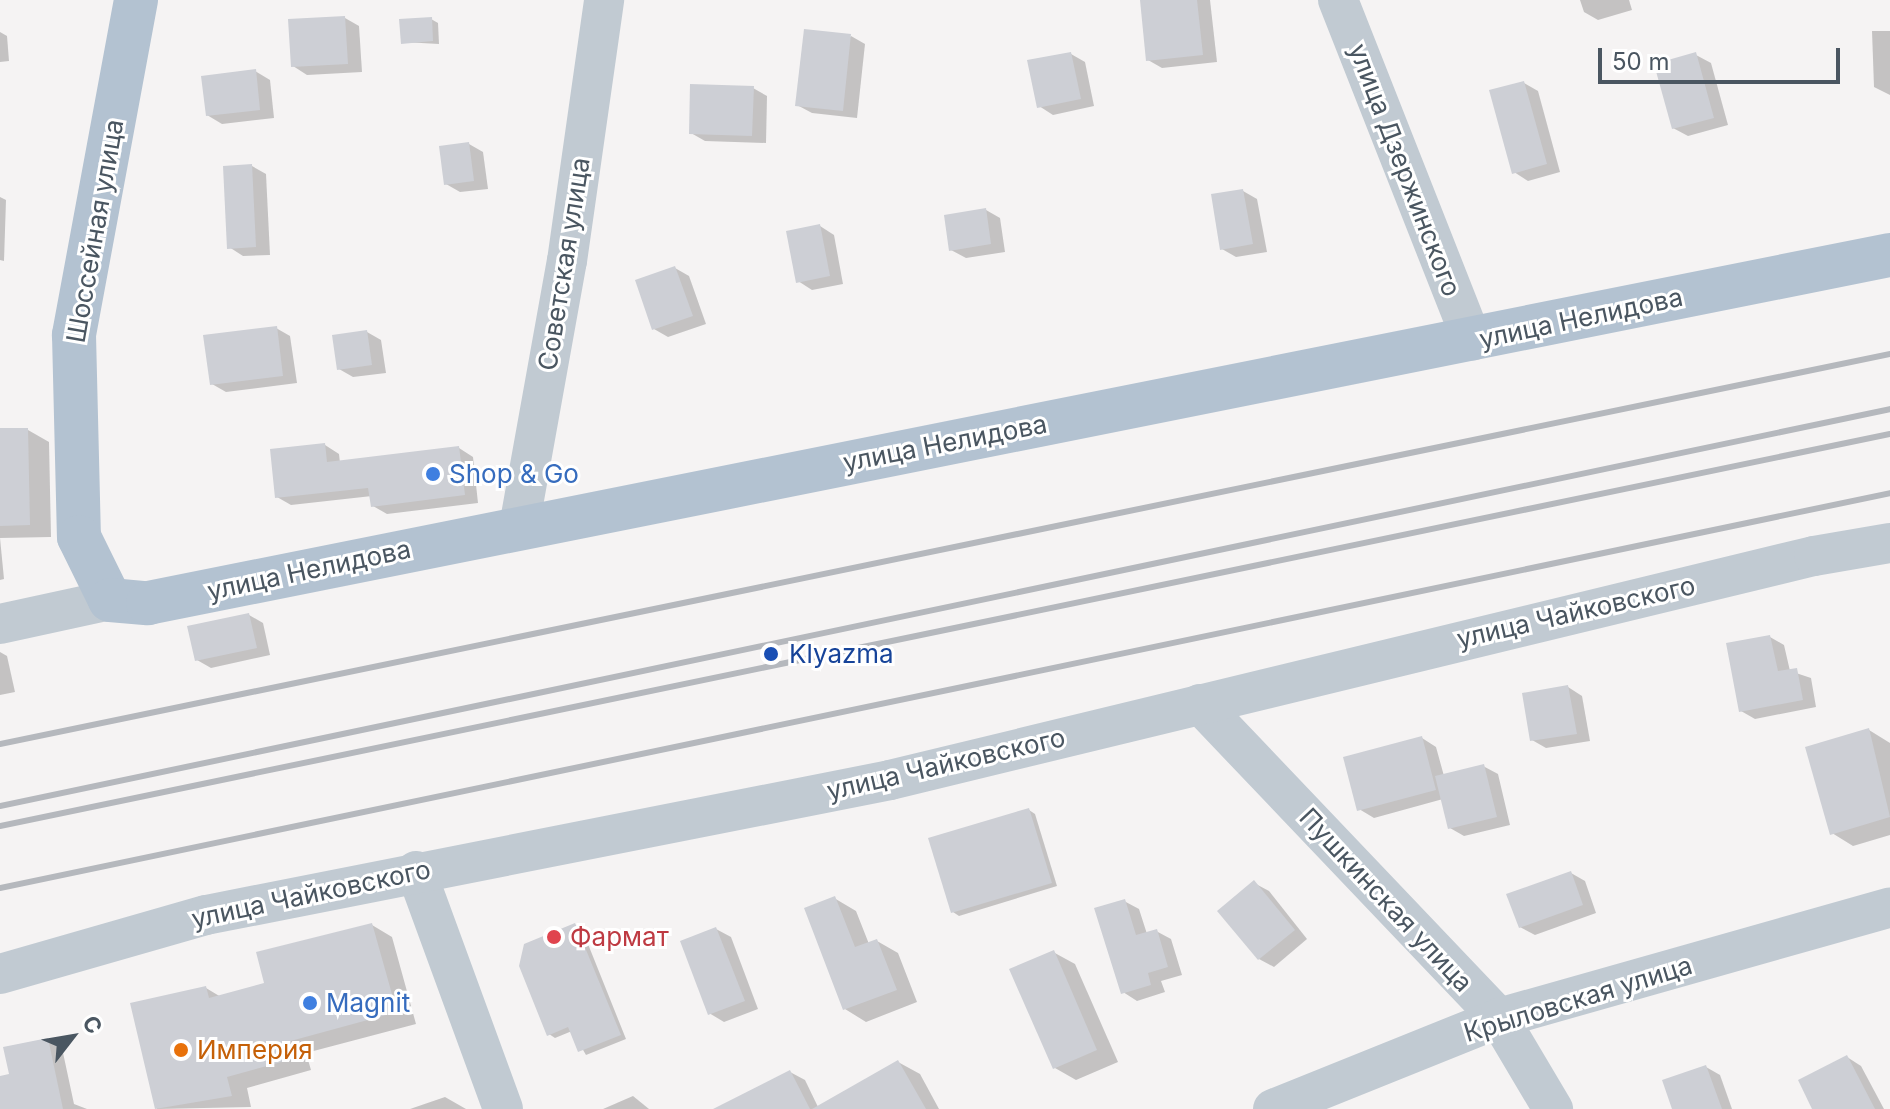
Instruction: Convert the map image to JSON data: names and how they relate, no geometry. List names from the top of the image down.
{
  "streets": {
    "main road": ["Шоссейная улица", "улица Нелидова"],
    "street": [
      "улица Дзержинского",
      "Советская улица",
      "улица Чайковского",
      "Пушкинская улица",
      "Крыловская улица"
    ]
  },
  "crossings": [
    ["улица Дзержинского", "улица Нелидова"],
    ["Шоссейная улица", "улица Нелидова"],
    ["Советская улица", "улица Нелидова"],
    ["улица Чайковского", "Пушкинская улица"],
    ["Пушкинская улица", "Крыловская улица"]
  ],
  "places": [
    "Shop & Go",
    "Klyazma",
    "Фармат",
    "Magnit",
    "Империя"
  ],
  "scale_bar": "50 m",
  "north": "top right"
}
